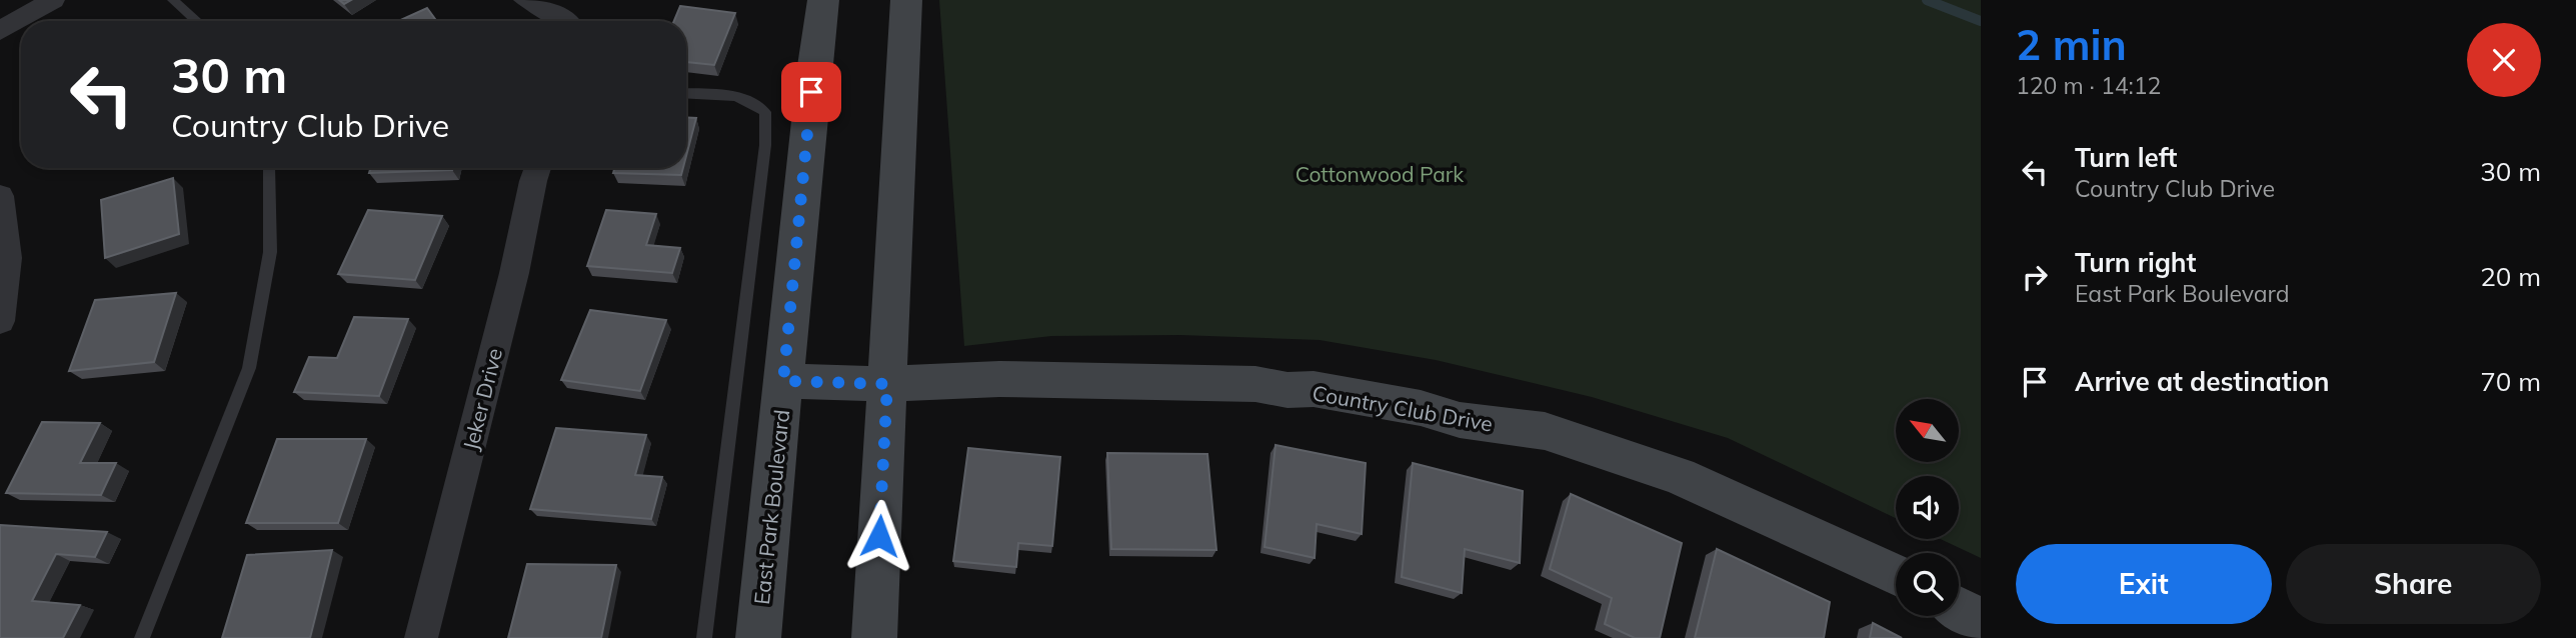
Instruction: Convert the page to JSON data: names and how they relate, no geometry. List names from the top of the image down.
{
  "streets": {
    "main road": ["Country Club Drive", "East Park Boulevard"],
    "street": ["Jeker Drive"]
  },
  "crossings": [
    ["Country Club Drive", "East Park Boulevard"]
  ],
  "parks": ["Cottonwood Park"],
  "north": "top left",
  "page": {
    "heading": ["2 min", "120 m · 14:12"],
    "turn": ["30 m", "Country Club Drive"],
    "list": [
      {
        "name": "Turn left",
        "note": "Country Club Drive",
        "value": "30 m"
      },
      {
        "name": "Turn right",
        "note": "East Park Boulevard",
        "value": "20 m"
      },
      {
        "name": "Arrive at destination",
        "value": "70 m"
      }
    ],
    "buttons": ["Exit", "Share"]
  }
}
